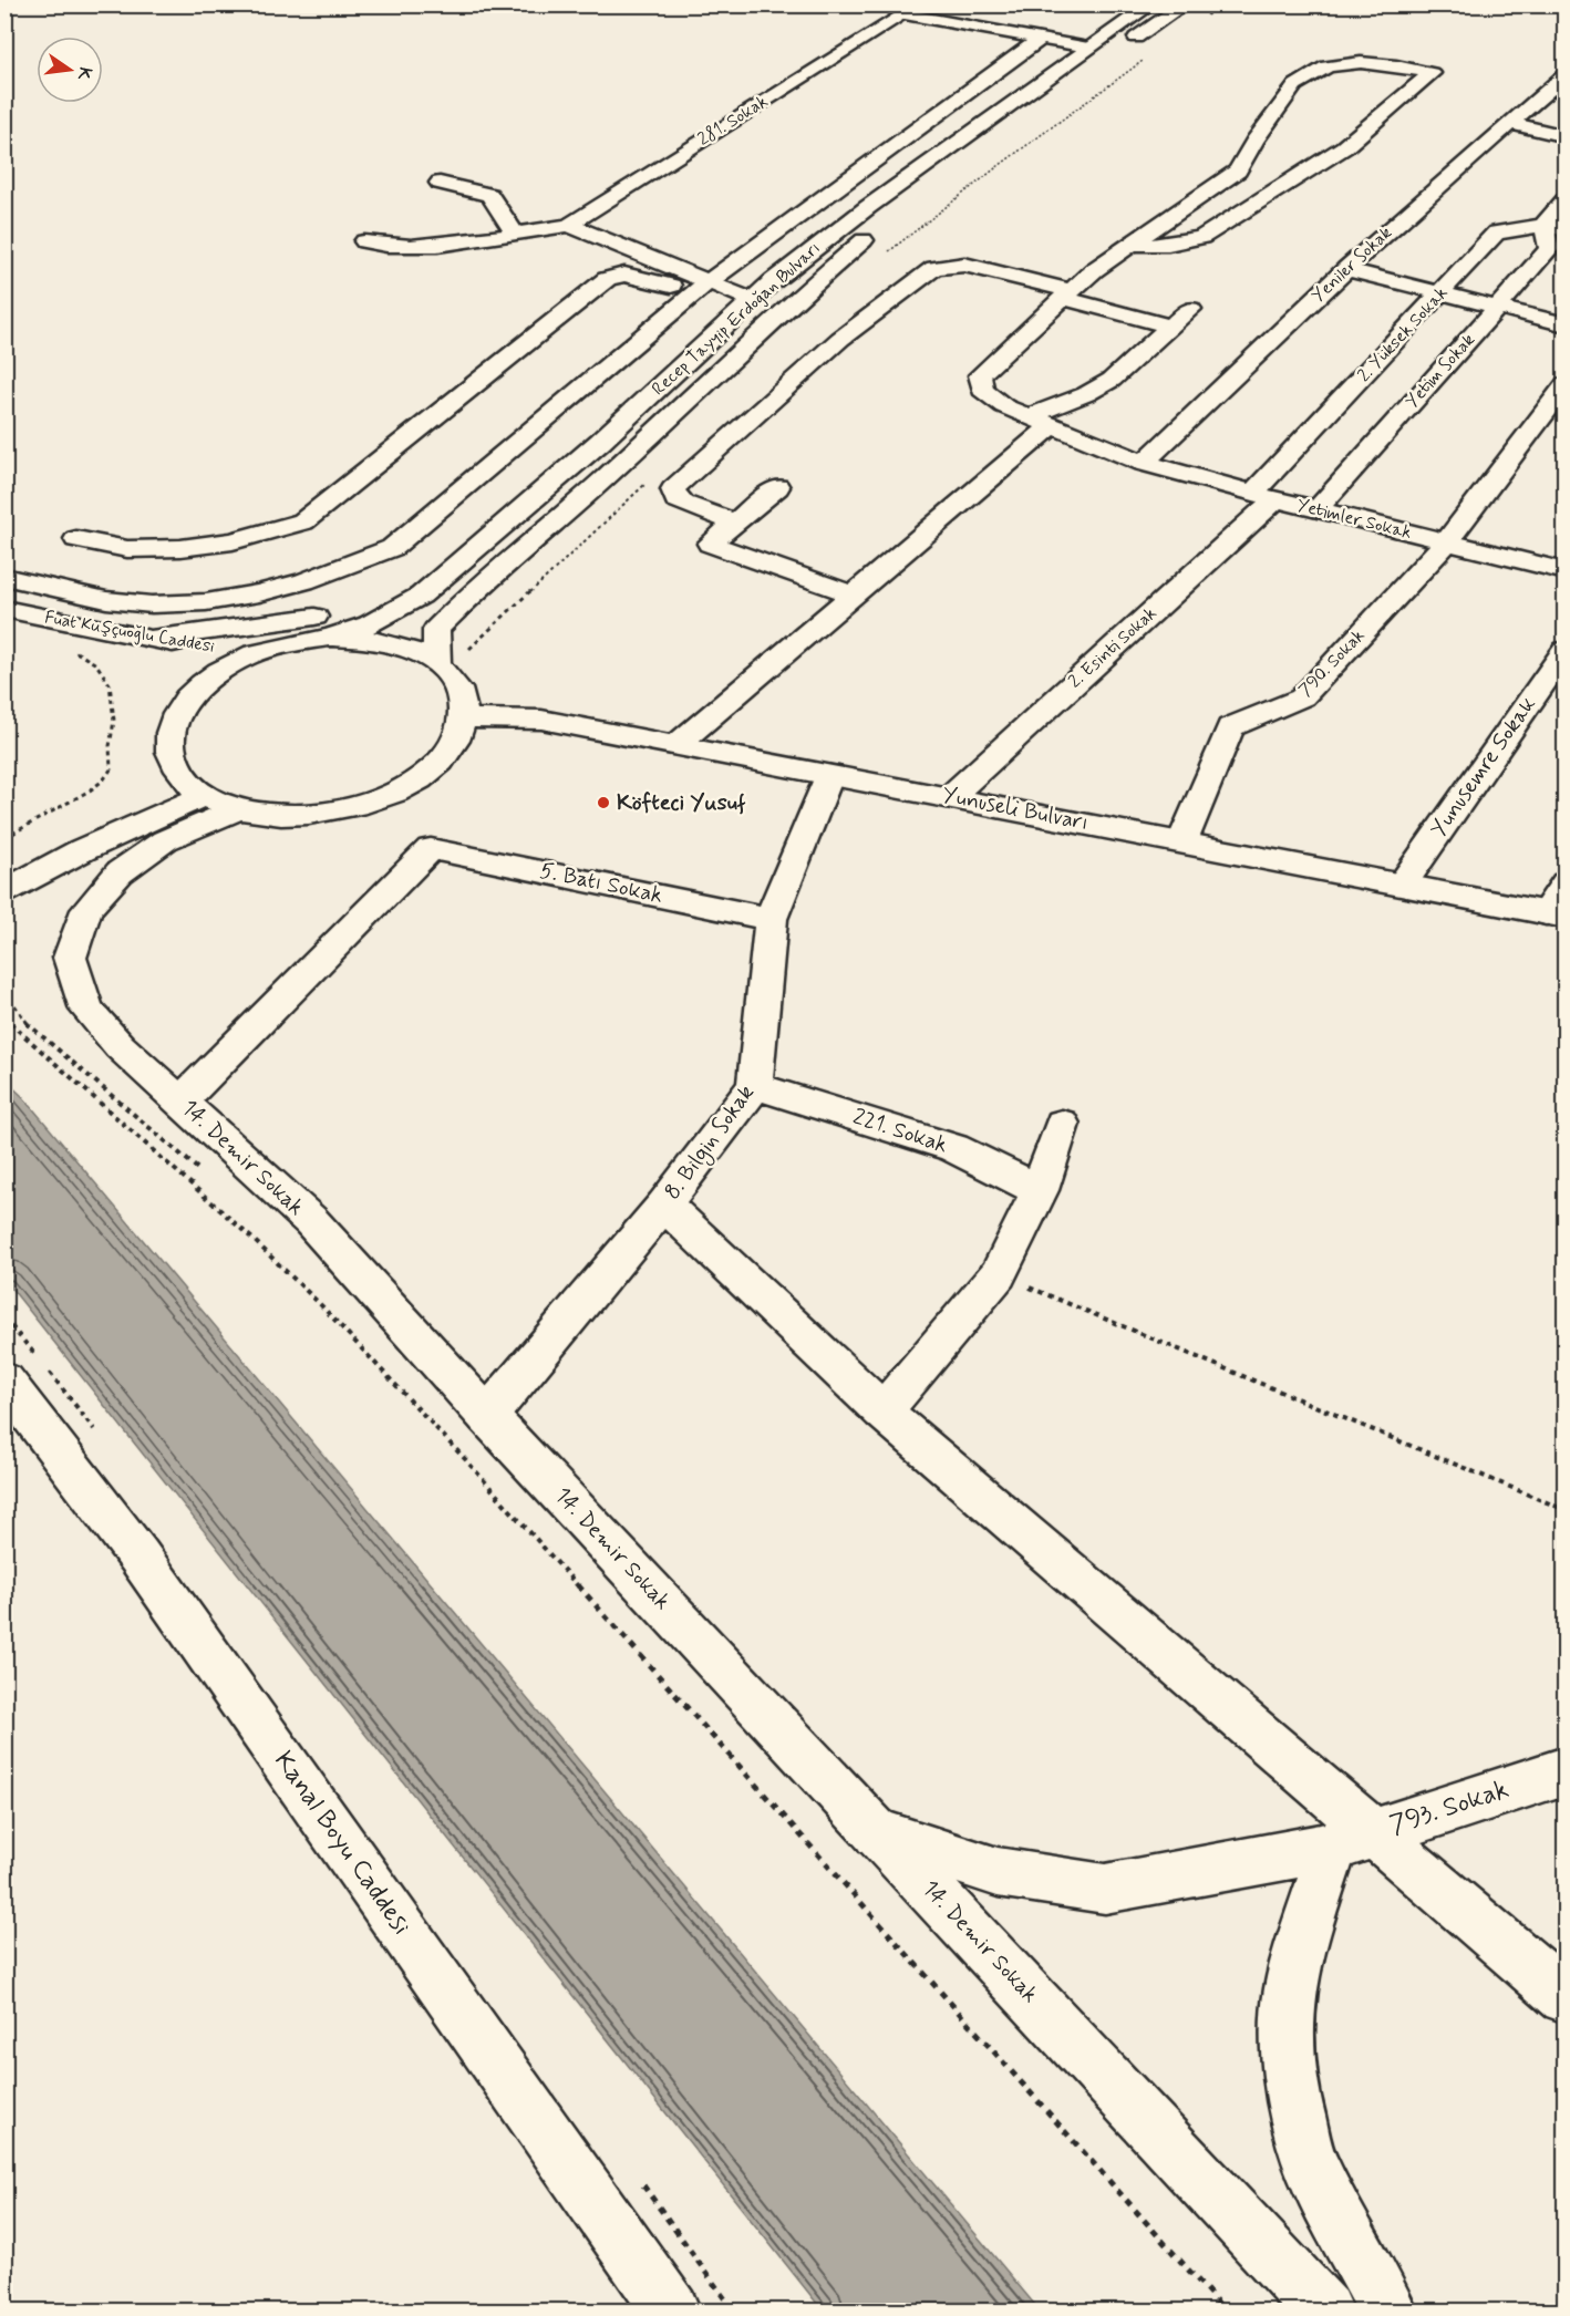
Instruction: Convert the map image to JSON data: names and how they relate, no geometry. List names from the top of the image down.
{
  "streets": {
    "street": [
      "281. Sokak",
      "Yeniler Sokak",
      "Recep Tayyip Erdoğan Bulvarı",
      "2. Yüksek Sokak",
      "Yetim Sokak",
      "Yetimler Sokak",
      "Fuat Kuşçuoğlu Caddesi",
      "2. Esinti Sokak",
      "790. Sokak",
      "Yunusemre Sokak",
      "Yunuseli Bulvarı",
      "5. Batı Sokak",
      "221. Sokak",
      "8. Bilgin Sokak",
      "14. Demir Sokak",
      "793. Sokak",
      "Kanal Boyu Caddesi"
    ]
  },
  "crossings": [
    ["281. Sokak", "Recep Tayyip Erdoğan Bulvarı"],
    ["Yeniler Sokak", "Yetimler Sokak"],
    ["2. Yüksek Sokak", "Yetim Sokak"],
    ["2. Yüksek Sokak", "Yetimler Sokak"],
    ["2. Yüksek Sokak", "2. Esinti Sokak"],
    ["Yetim Sokak", "Yetimler Sokak"],
    ["Yetimler Sokak", "2. Esinti Sokak"],
    ["Yetimler Sokak", "790. Sokak"],
    ["2. Esinti Sokak", "Yunuseli Bulvarı"],
    ["790. Sokak", "Yunuseli Bulvarı"],
    ["Yunusemre Sokak", "Yunuseli Bulvarı"],
    ["Yunuseli Bulvarı", "8. Bilgin Sokak"],
    ["5. Batı Sokak", "8. Bilgin Sokak"],
    ["5. Batı Sokak", "14. Demir Sokak"],
    ["221. Sokak", "8. Bilgin Sokak"],
    ["8. Bilgin Sokak", "14. Demir Sokak"],
    ["14. Demir Sokak", "793. Sokak"]
  ],
  "places": ["Köfteci Yusuf"],
  "north": "right"
}
